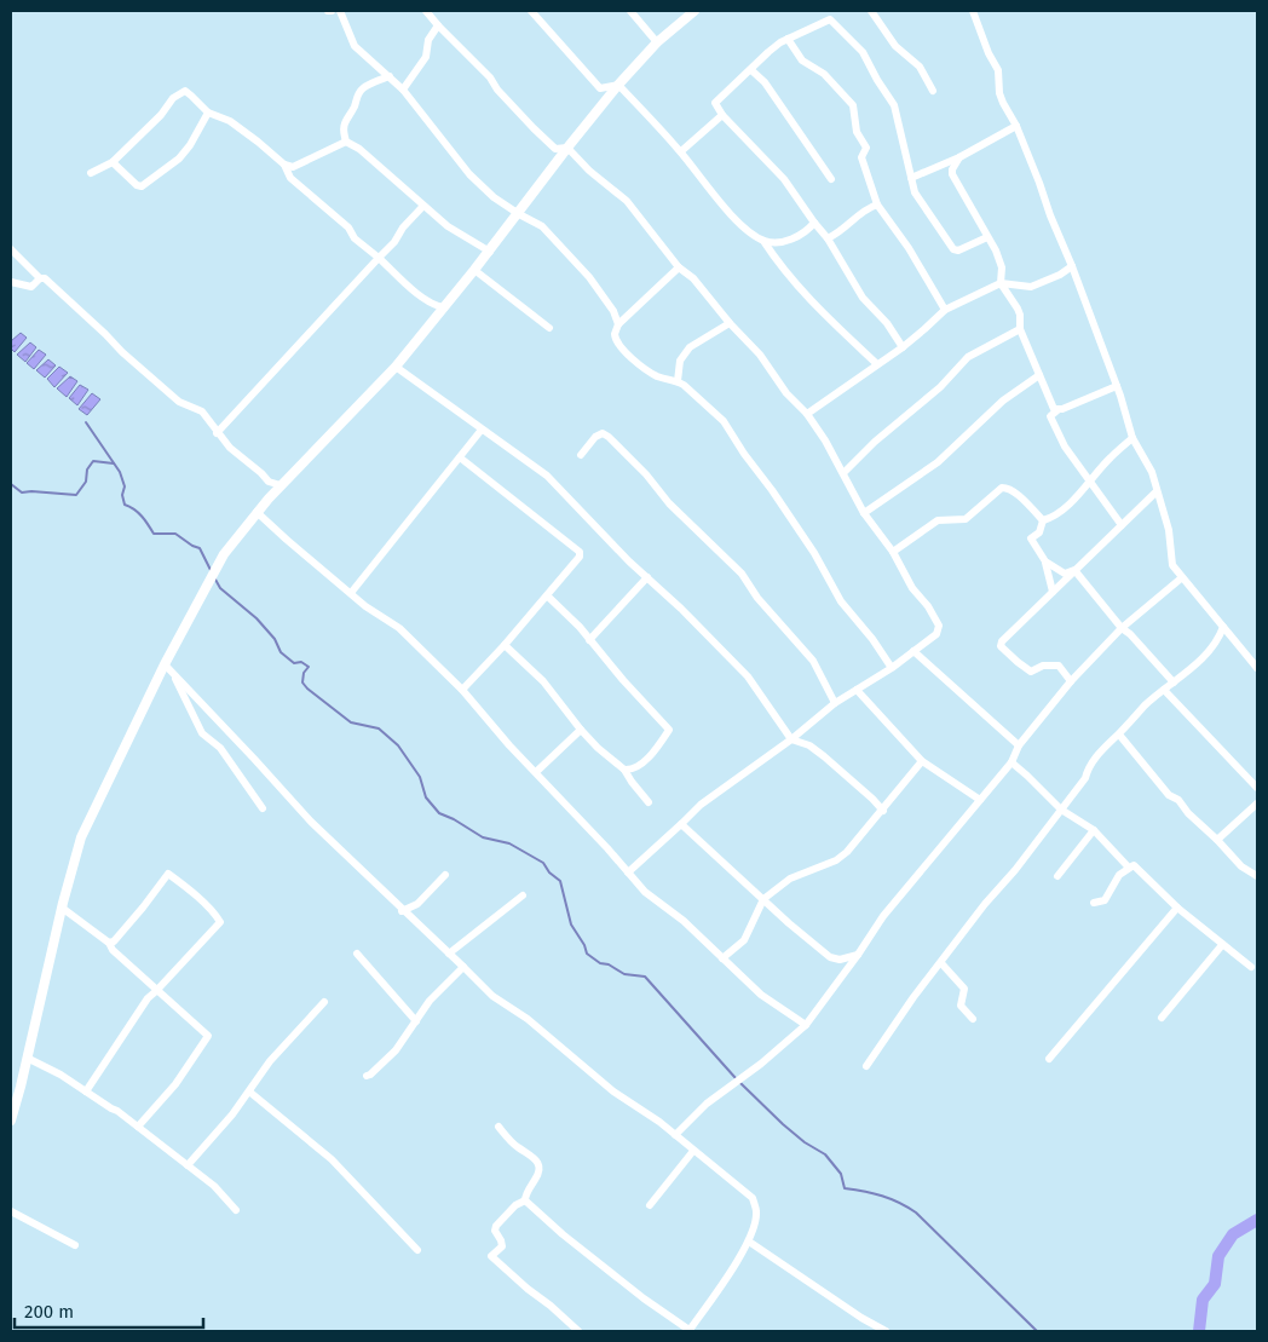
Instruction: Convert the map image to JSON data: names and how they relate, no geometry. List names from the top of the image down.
{
  "scale_bar": "200 m"
}
